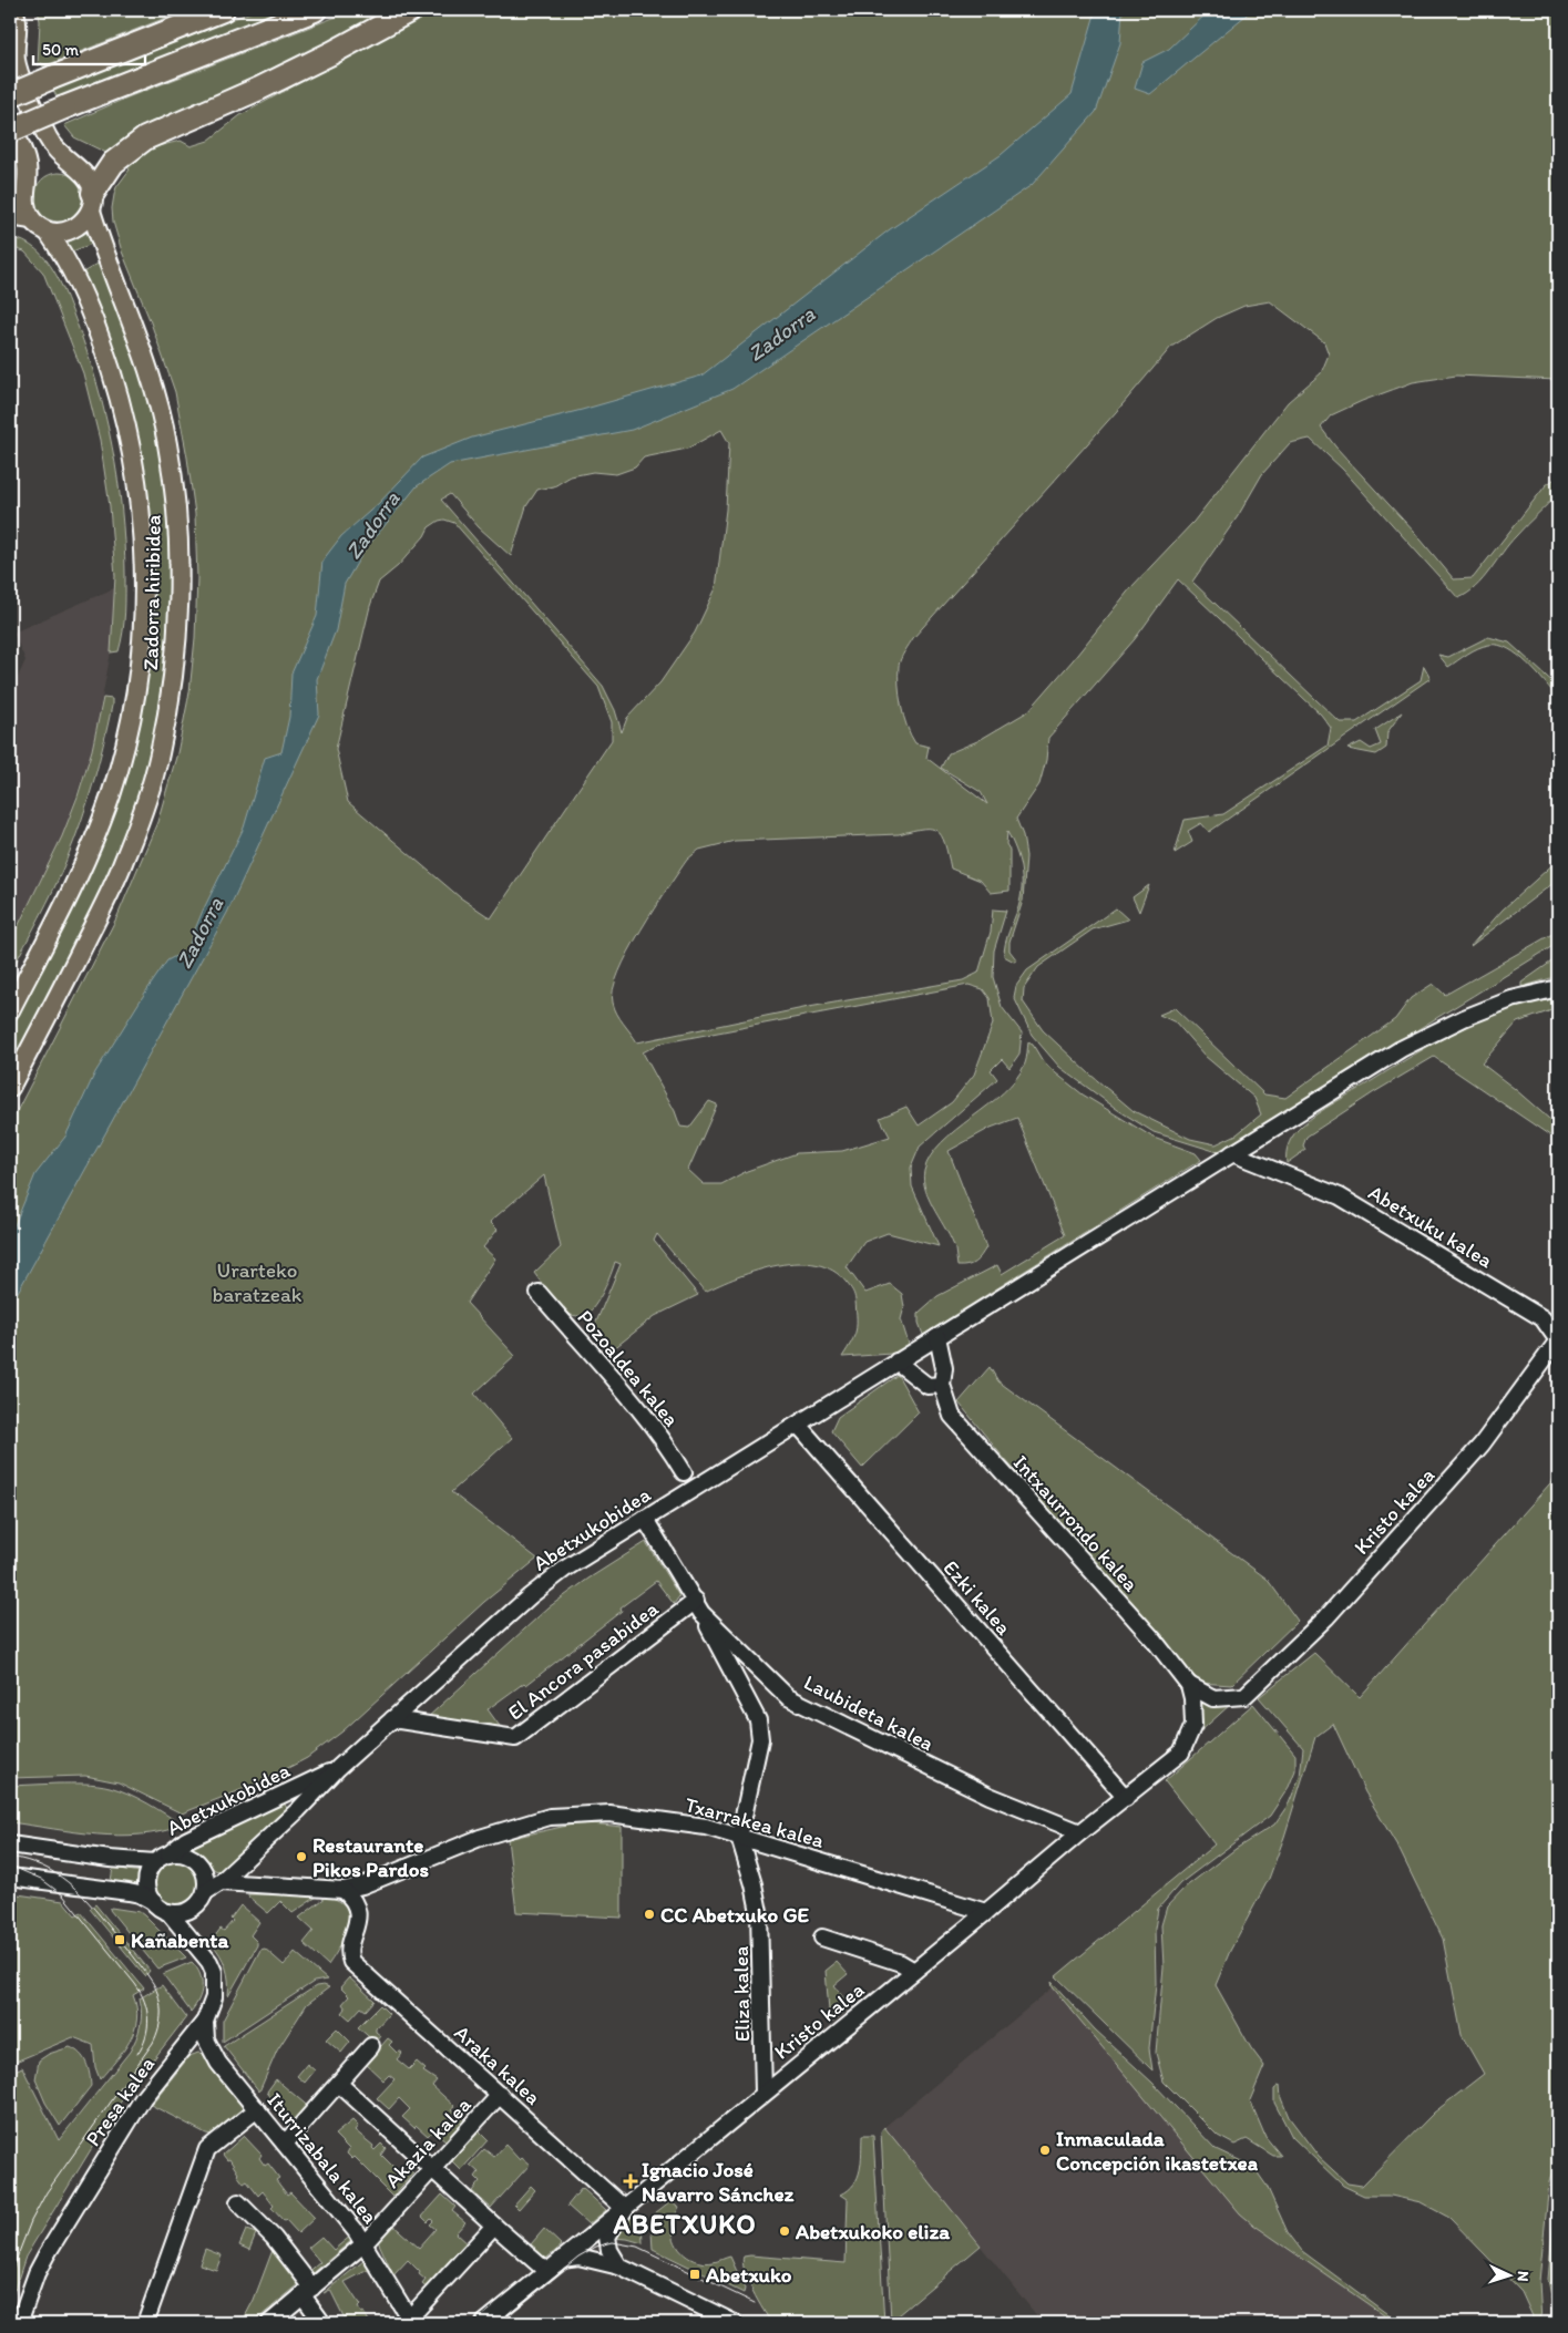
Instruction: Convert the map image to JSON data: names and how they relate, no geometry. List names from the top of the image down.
{
  "streets": {
    "main road": ["Zadorra hiribidea"],
    "street": [
      "Abetxuku kalea",
      "Pozoaldea kalea",
      "Kristo kalea",
      "Intxaurrondo kalea",
      "Abetxukobidea",
      "Ezki kalea",
      "El Ancora pasabidea",
      "Laubideta kalea",
      "Txarrakea kalea",
      "Eliza kalea",
      "Araka kalea",
      "Presa kalea",
      "Akazia kalea",
      "Iturrizabala kalea"
    ]
  },
  "crossings": [
    ["Abetxuku kalea", "Kristo kalea"],
    ["Abetxuku kalea", "Abetxukobidea"],
    ["Kristo kalea", "Intxaurrondo kalea"],
    ["Kristo kalea", "Ezki kalea"],
    ["Kristo kalea", "Laubideta kalea"],
    ["Kristo kalea", "Txarrakea kalea"],
    ["Kristo kalea", "Eliza kalea"],
    ["Kristo kalea", "Araka kalea"],
    ["Intxaurrondo kalea", "Abetxukobidea"],
    ["Abetxukobidea", "Ezki kalea"],
    ["Abetxukobidea", "El Ancora pasabidea"],
    ["Abetxukobidea", "Laubideta kalea"],
    ["Abetxukobidea", "Txarrakea kalea"],
    ["Abetxukobidea", "Presa kalea"],
    ["El Ancora pasabidea", "Laubideta kalea"],
    ["El Ancora pasabidea", "Eliza kalea"],
    ["Laubideta kalea", "Eliza kalea"],
    ["Txarrakea kalea", "Eliza kalea"],
    ["Txarrakea kalea", "Araka kalea"],
    ["Araka kalea", "Akazia kalea"],
    ["Presa kalea", "Iturrizabala kalea"],
    ["Akazia kalea", "Iturrizabala kalea"]
  ],
  "districts": ["ABETXUKO"],
  "water": ["Zadorra"],
  "parks": ["Urarteko baratzeak"],
  "places": {
    "other": [
      "Restaurante Pikos Pardos",
      "CC Abetxuko GE",
      "Inmaculada Concepción ikastetxea",
      "Abetxukoko eliza"
    ],
    "transit": ["Kañabenta", "Abetxuko"],
    "health": ["Ignacio José Navarro Sánchez"]
  },
  "scale_bar": "50 m",
  "north": "right"
}
